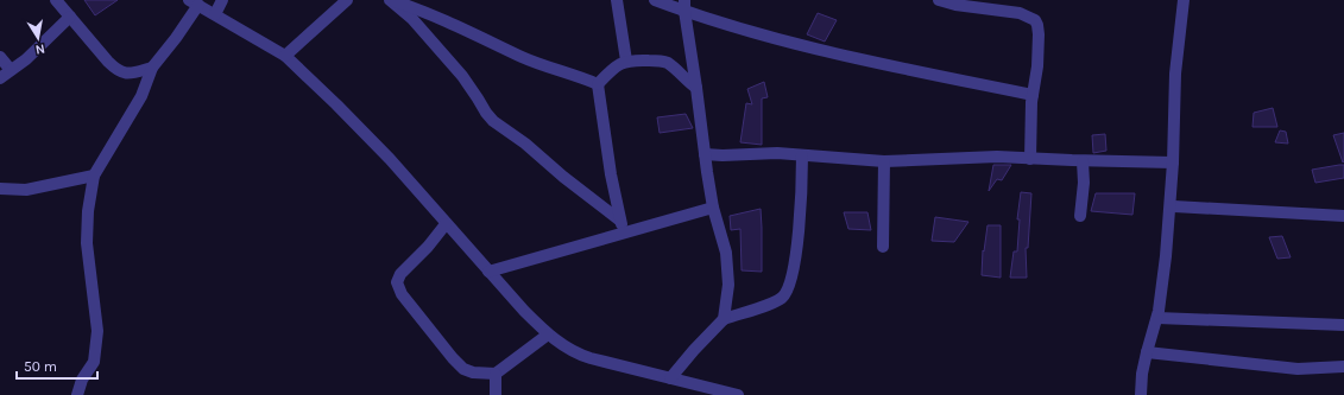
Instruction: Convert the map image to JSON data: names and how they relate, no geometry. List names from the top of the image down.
{
  "scale_bar": "50 m",
  "north": "bottom"
}
